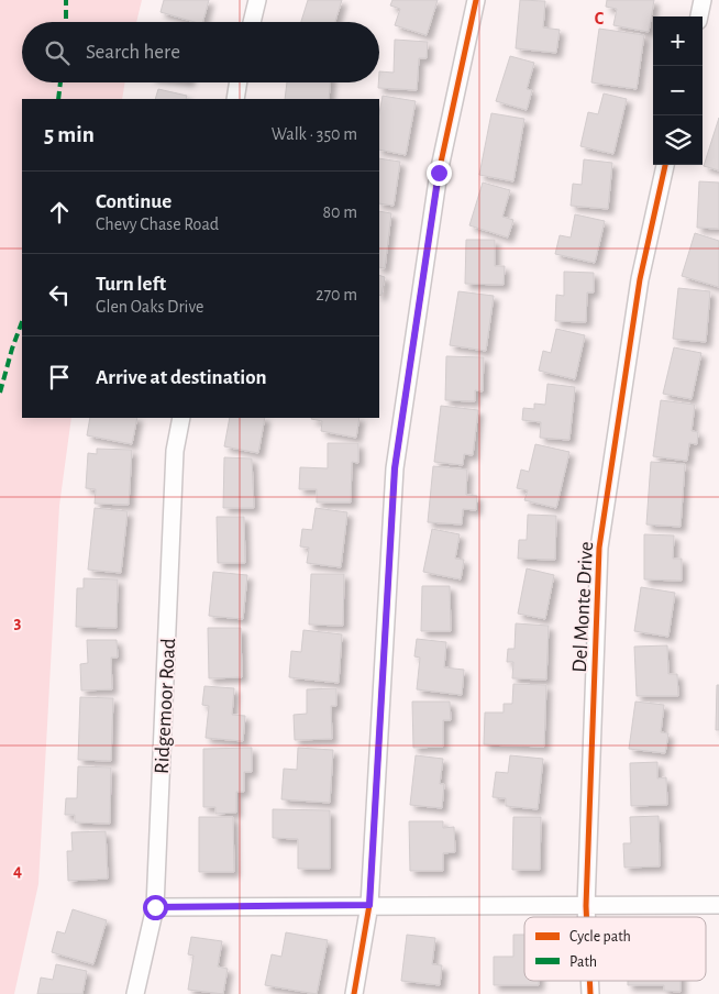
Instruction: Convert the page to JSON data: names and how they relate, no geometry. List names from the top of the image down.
{
  "streets": {
    "street": ["Del Monte Drive", "Ridgemoor Road"]
  },
  "legend": ["Cycle path", "Path"],
  "page": {
    "map_buttons": ["+", "−"],
    "search": "Search here",
    "heading": ["5 min", "Walk · 350 m"],
    "list": [
      ["Continue", "Chevy Chase Road", "80 m"],
      ["Turn left", "Glen Oaks Drive", "270 m"],
      "Arrive at destination"
    ]
  },
  "grid": {
    "columns": ["C"],
    "rows": ["3", "4"]
  }
}
